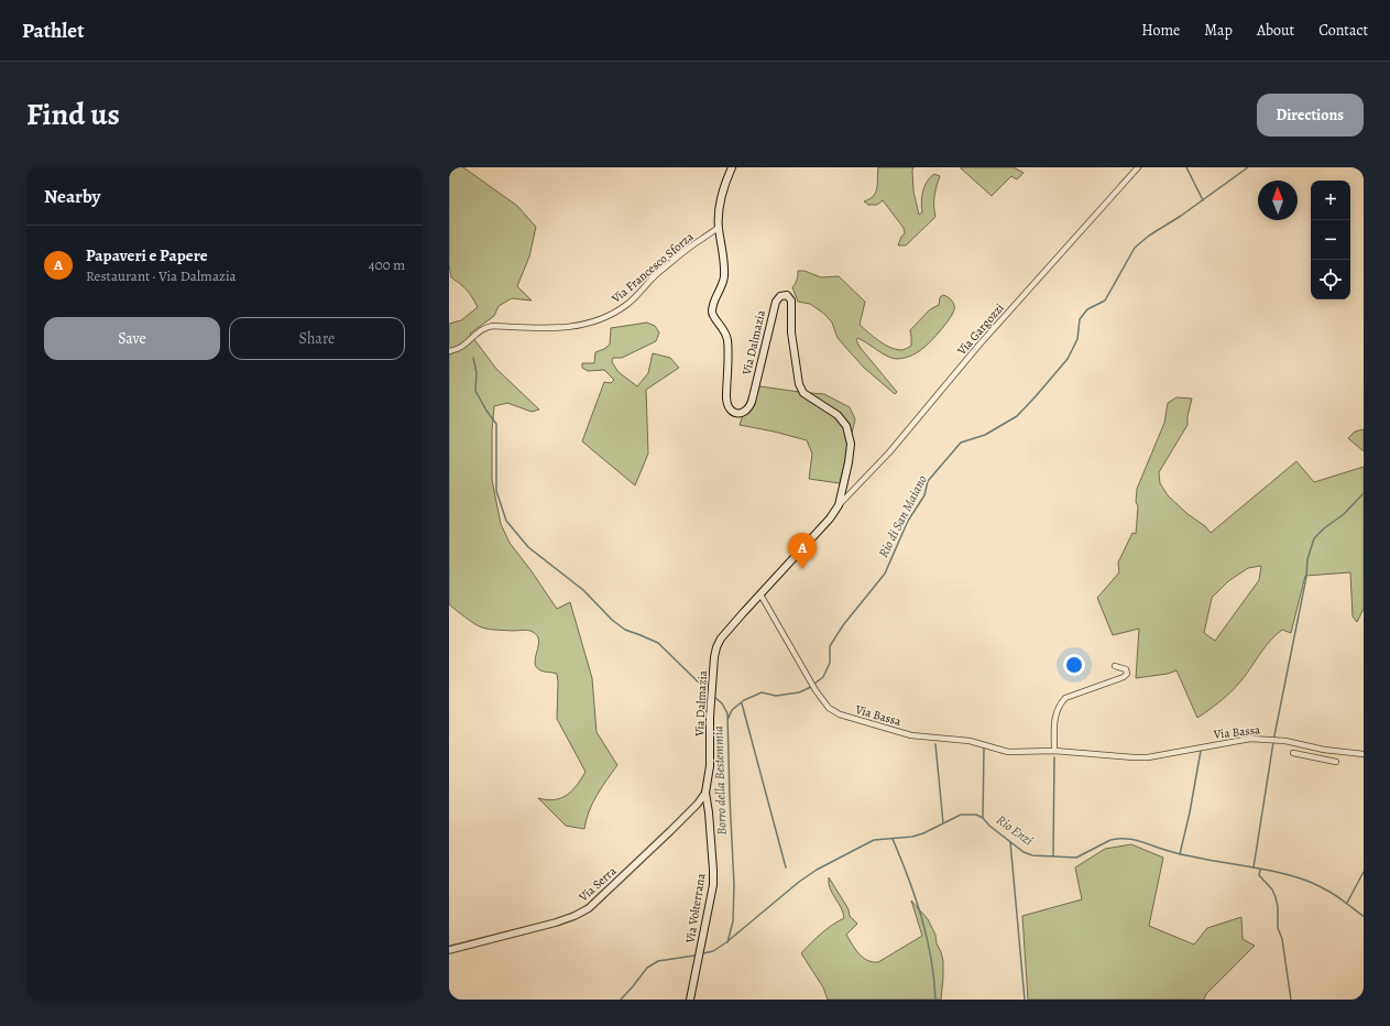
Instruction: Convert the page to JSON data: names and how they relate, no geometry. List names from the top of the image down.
{
  "streets": {
    "main road": ["Via Dalmazia", "Via Volterrana"],
    "street": [
      "Via Francesco Sforza",
      "Via Gargozzi",
      "Via Bassa",
      "Via Serra"
    ]
  },
  "crossings": [
    ["Via Francesco Sforza", "Via Dalmazia"],
    ["Via Gargozzi", "Via Dalmazia"],
    ["Via Dalmazia", "Via Bassa"],
    ["Via Dalmazia", "Via Serra"],
    ["Via Dalmazia", "Via Volterrana"],
    ["Via Serra", "Via Volterrana"]
  ],
  "water": ["Rio di San Maiano", "Borro della Bestemmia", "Rio Enzi"],
  "north": "top",
  "page": {
    "header": "Pathlet",
    "nav": [
      "Home",
      "Map",
      "About",
      "Contact"
    ],
    "title": "Find us",
    "buttons": [
      "Directions",
      ["Save", "Share"]
    ],
    "heading": "Nearby",
    "map_buttons": ["+", "−"],
    "list": [
      {
        "mark": "A",
        "name": "Papaveri e Papere",
        "note": "Restaurant · Via Dalmazia",
        "value": "400 m"
      }
    ],
    "pins": "A"
  }
}
